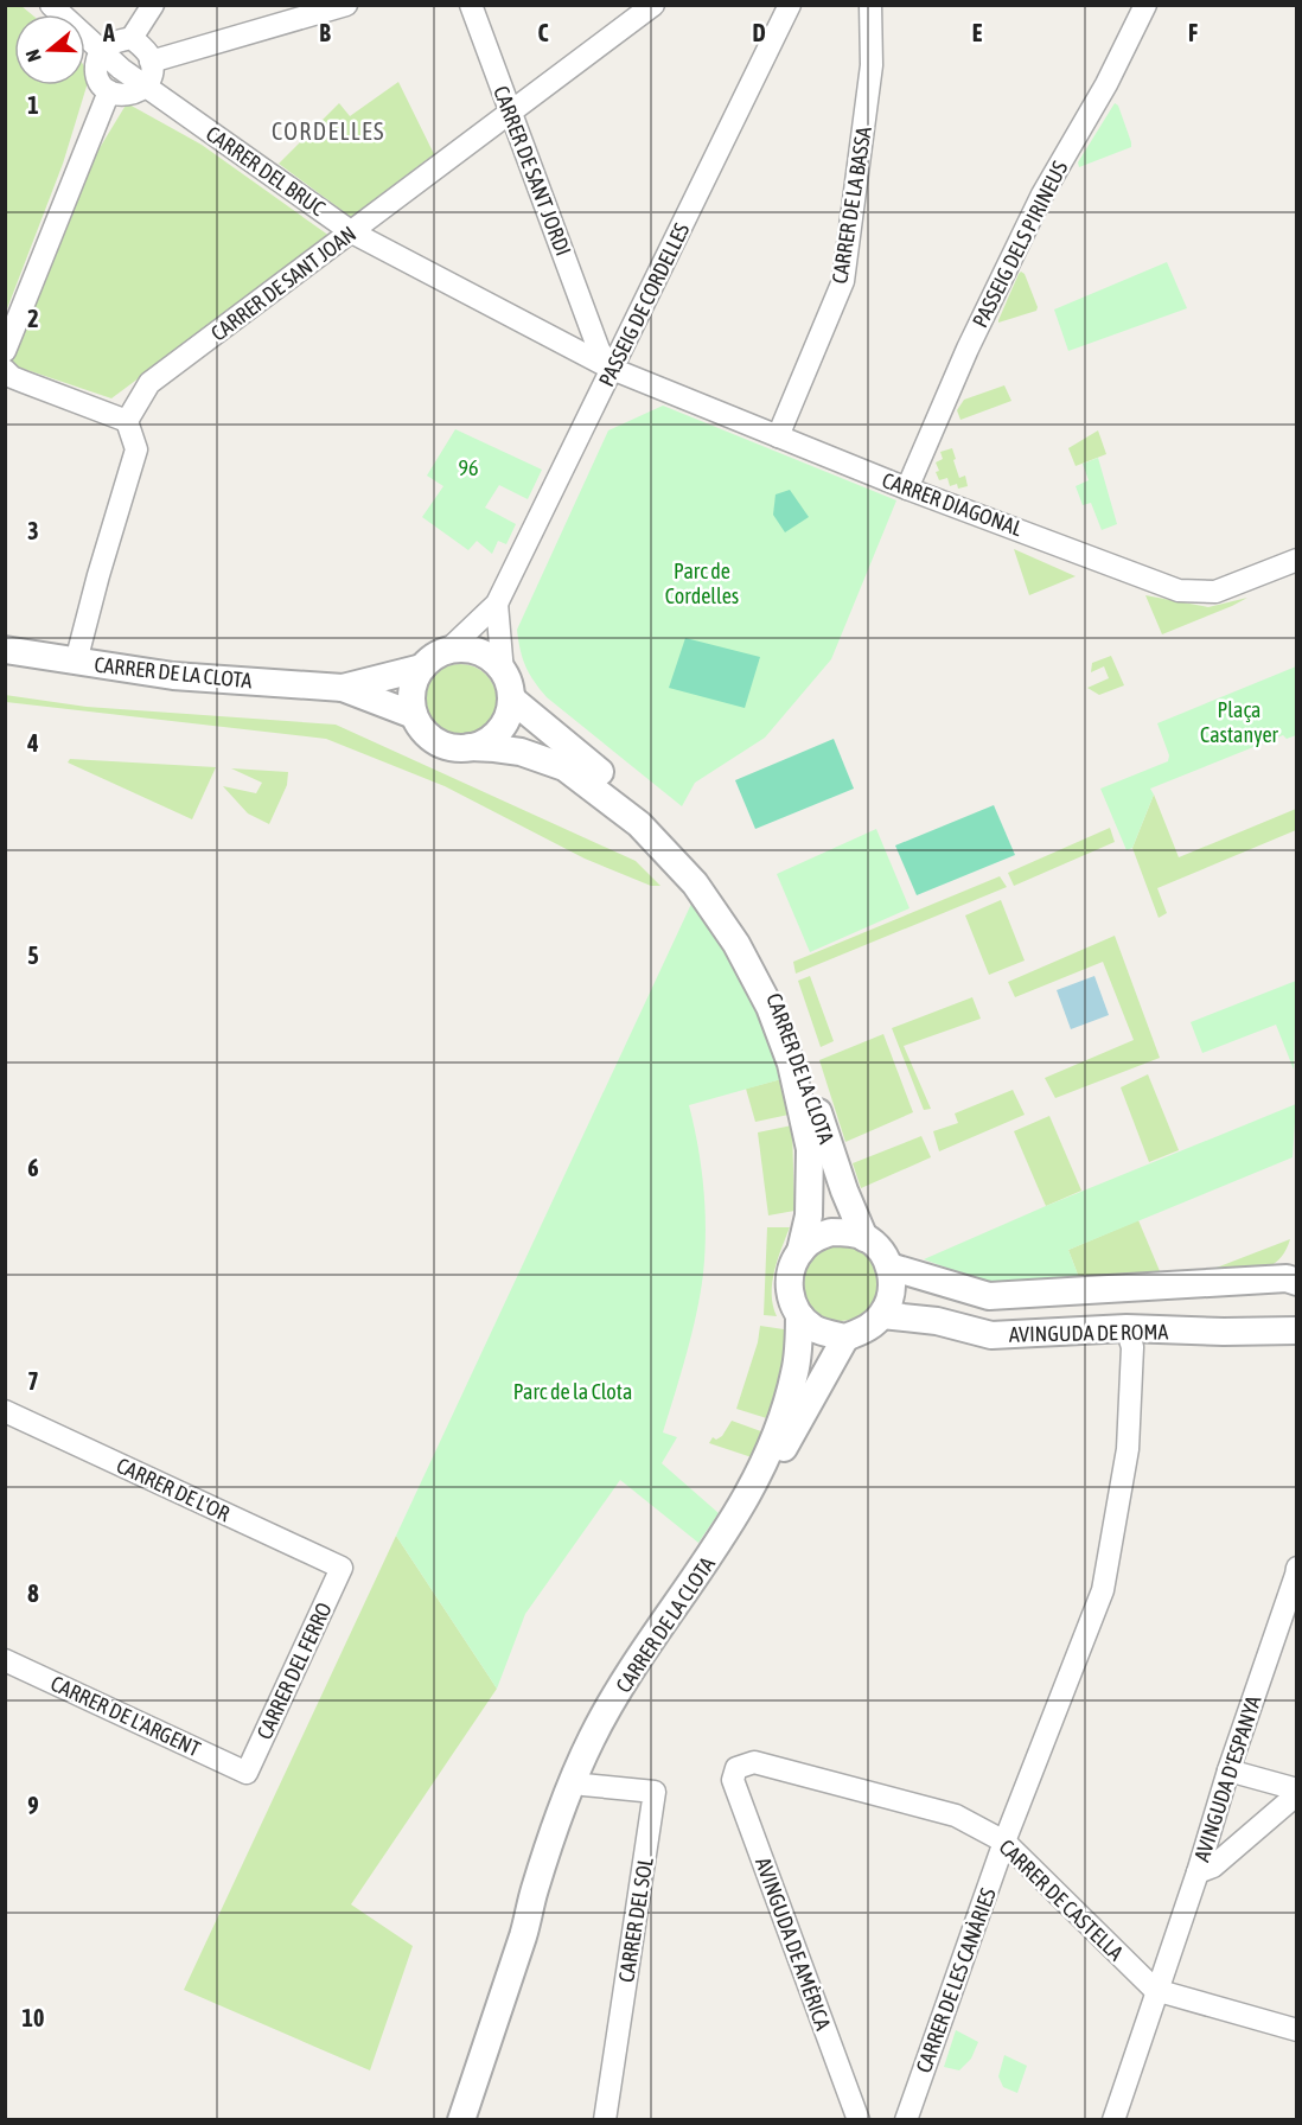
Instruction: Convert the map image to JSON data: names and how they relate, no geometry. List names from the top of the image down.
{
  "streets": {
    "street": [
      "CARRER DEL BRUC",
      "CARRER DE SANT JORDI",
      "CARRER DE LA BASSA",
      "PASSEIG DELS PIRINEUS",
      "CARRER DE SANT JOAN",
      "PASSEIG DE CORDELLES",
      "CARRER DIAGONAL",
      "CARRER DE LA CLOTA",
      "AVINGUDA DE ROMA",
      "CARRER DE L'OR",
      "CARRER DEL FERRO",
      "CARRER DE L'ARGENT",
      "AVINGUDA D'ESPANYA",
      "CARRER DE CASTELLA",
      "CARRER DEL SOL",
      "AVINGUDA DE AMÈRICA",
      "CARRER DE LES CANÀRIES"
    ]
  },
  "crossings": [
    ["CARRER DEL BRUC", "CARRER DE SANT JORDI"],
    ["CARRER DEL BRUC", "CARRER DE SANT JOAN"],
    ["CARRER DEL BRUC", "PASSEIG DE CORDELLES"],
    ["CARRER DEL BRUC", "CARRER DIAGONAL"],
    ["CARRER DE SANT JORDI", "CARRER DE SANT JOAN"],
    ["CARRER DE SANT JORDI", "PASSEIG DE CORDELLES"],
    ["CARRER DE SANT JORDI", "CARRER DIAGONAL"],
    ["CARRER DE LA BASSA", "CARRER DIAGONAL"],
    ["PASSEIG DELS PIRINEUS", "CARRER DIAGONAL"],
    ["PASSEIG DE CORDELLES", "CARRER DIAGONAL"],
    ["PASSEIG DE CORDELLES", "CARRER DE LA CLOTA"],
    ["CARRER DE LA CLOTA", "AVINGUDA DE ROMA"],
    ["CARRER DE LA CLOTA", "CARRER DEL SOL"],
    ["AVINGUDA DE ROMA", "CARRER DE LES CANÀRIES"],
    ["CARRER DE L'OR", "CARRER DEL FERRO"],
    ["CARRER DEL FERRO", "CARRER DE L'ARGENT"],
    ["AVINGUDA D'ESPANYA", "CARRER DE CASTELLA"],
    ["CARRER DE CASTELLA", "AVINGUDA DE AMÈRICA"],
    ["CARRER DE CASTELLA", "CARRER DE LES CANÀRIES"]
  ],
  "districts": ["CORDELLES"],
  "parks": [
    "96",
    "Parc de Cordelles",
    "Plaça Castanyer",
    "Parc de la Clota"
  ],
  "north": "left",
  "grid": {
    "columns": [
      "A",
      "B",
      "C",
      "D",
      "E",
      "F"
    ],
    "rows": [
      "1",
      "2",
      "3",
      "4",
      "5",
      "6",
      "7",
      "8",
      "9",
      "10"
    ]
  }
}
